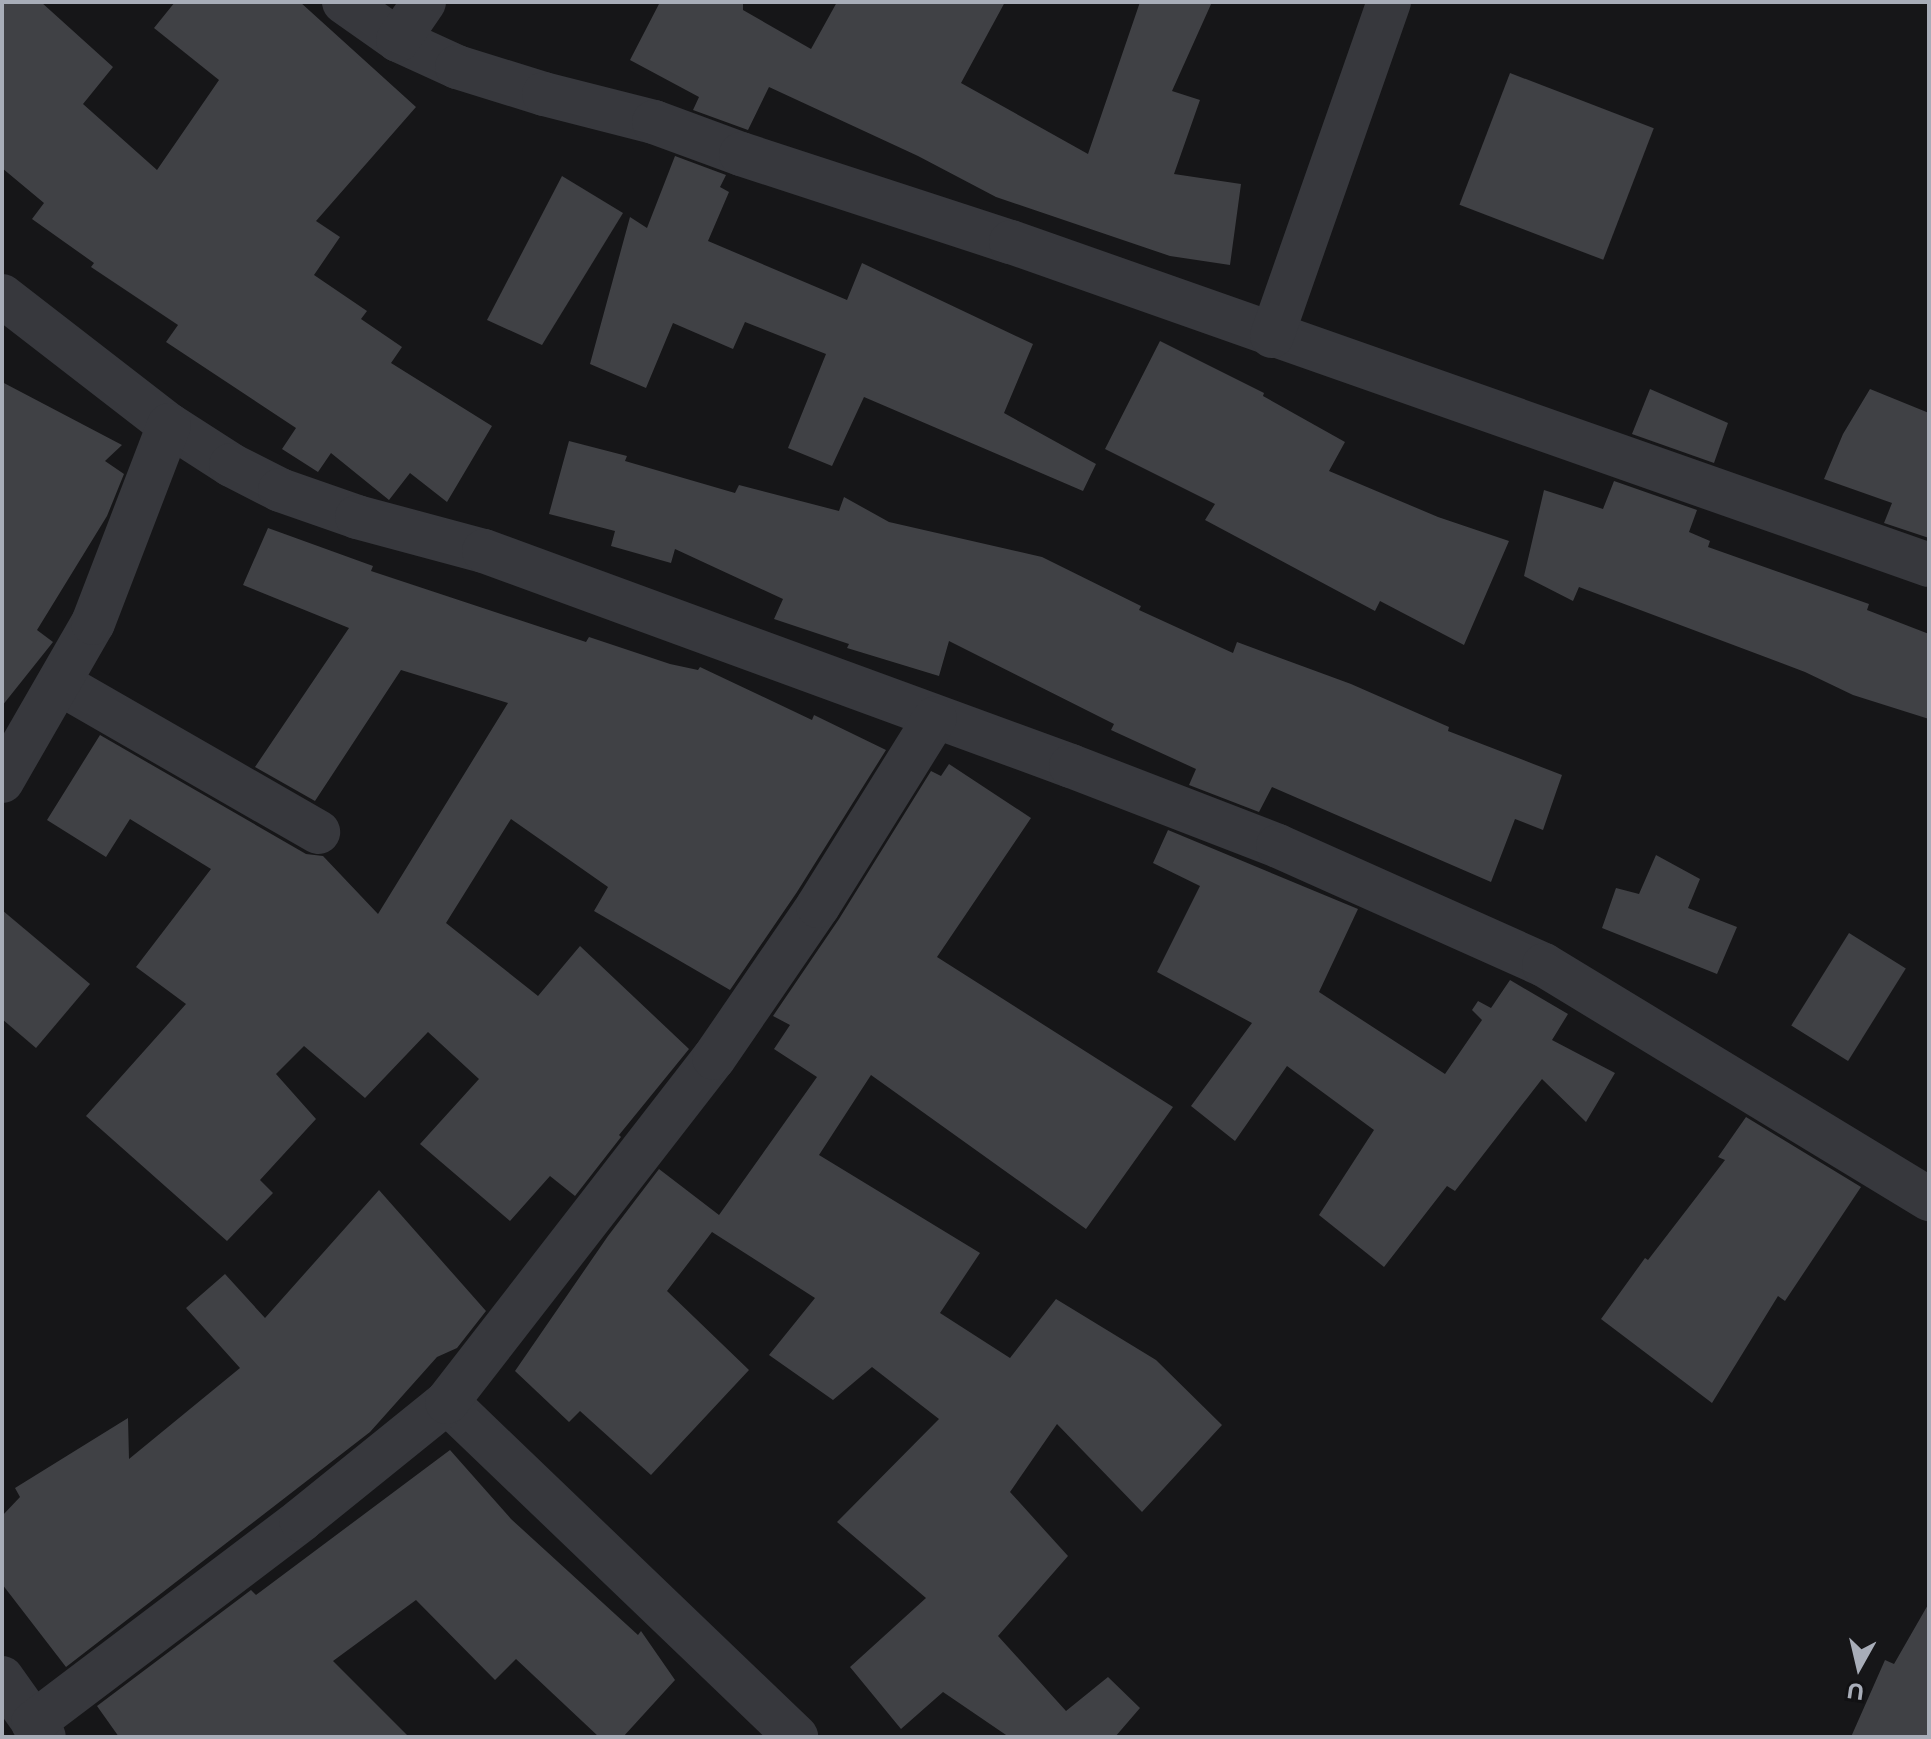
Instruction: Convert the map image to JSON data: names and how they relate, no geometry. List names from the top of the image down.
{
  "north": "bottom"
}
